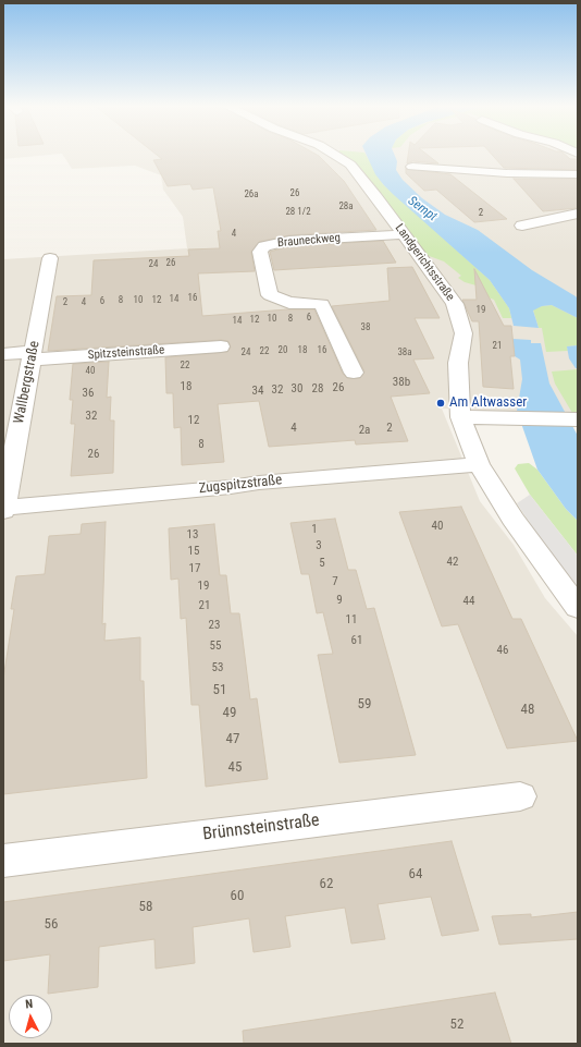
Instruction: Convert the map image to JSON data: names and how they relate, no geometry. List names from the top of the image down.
{
  "streets": {
    "street": [
      "Brauneckweg",
      "Landgerichtsstraße",
      "Spitzsteinstraße",
      "Wallbergstraße",
      "Zugspitzstraße",
      "Brünnsteinstraße"
    ]
  },
  "crossings": [
    ["Brauneckweg", "Landgerichtsstraße"],
    ["Landgerichtsstraße", "Zugspitzstraße"],
    ["Spitzsteinstraße", "Wallbergstraße"],
    ["Wallbergstraße", "Zugspitzstraße"]
  ],
  "water": ["Sempt"],
  "places": ["Am Altwasser"],
  "house_numbers": [
    "26",
    "26a",
    "28a",
    "28 1/2",
    "2",
    "4",
    "26",
    "24",
    "16",
    "14",
    "8",
    "10",
    "12",
    "6",
    "2",
    "4",
    "19",
    "6",
    "10",
    "8",
    "12",
    "14",
    "38",
    "21",
    "20",
    "18",
    "16",
    "22",
    "24",
    "38a",
    "22",
    "40",
    "38b",
    "18",
    "26",
    "30",
    "28",
    "32",
    "34",
    "36",
    "32",
    "12",
    "4",
    "2",
    "2a",
    "8",
    "26",
    "40",
    "1",
    "13",
    "3",
    "15",
    "42",
    "5",
    "17",
    "7",
    "19",
    "9",
    "44",
    "21",
    "11",
    "23",
    "61",
    "55",
    "46",
    "53",
    "51",
    "59",
    "48",
    "49",
    "47",
    "45",
    "64",
    "62",
    "60",
    "58",
    "56",
    "52"
  ],
  "north": "top"
}
